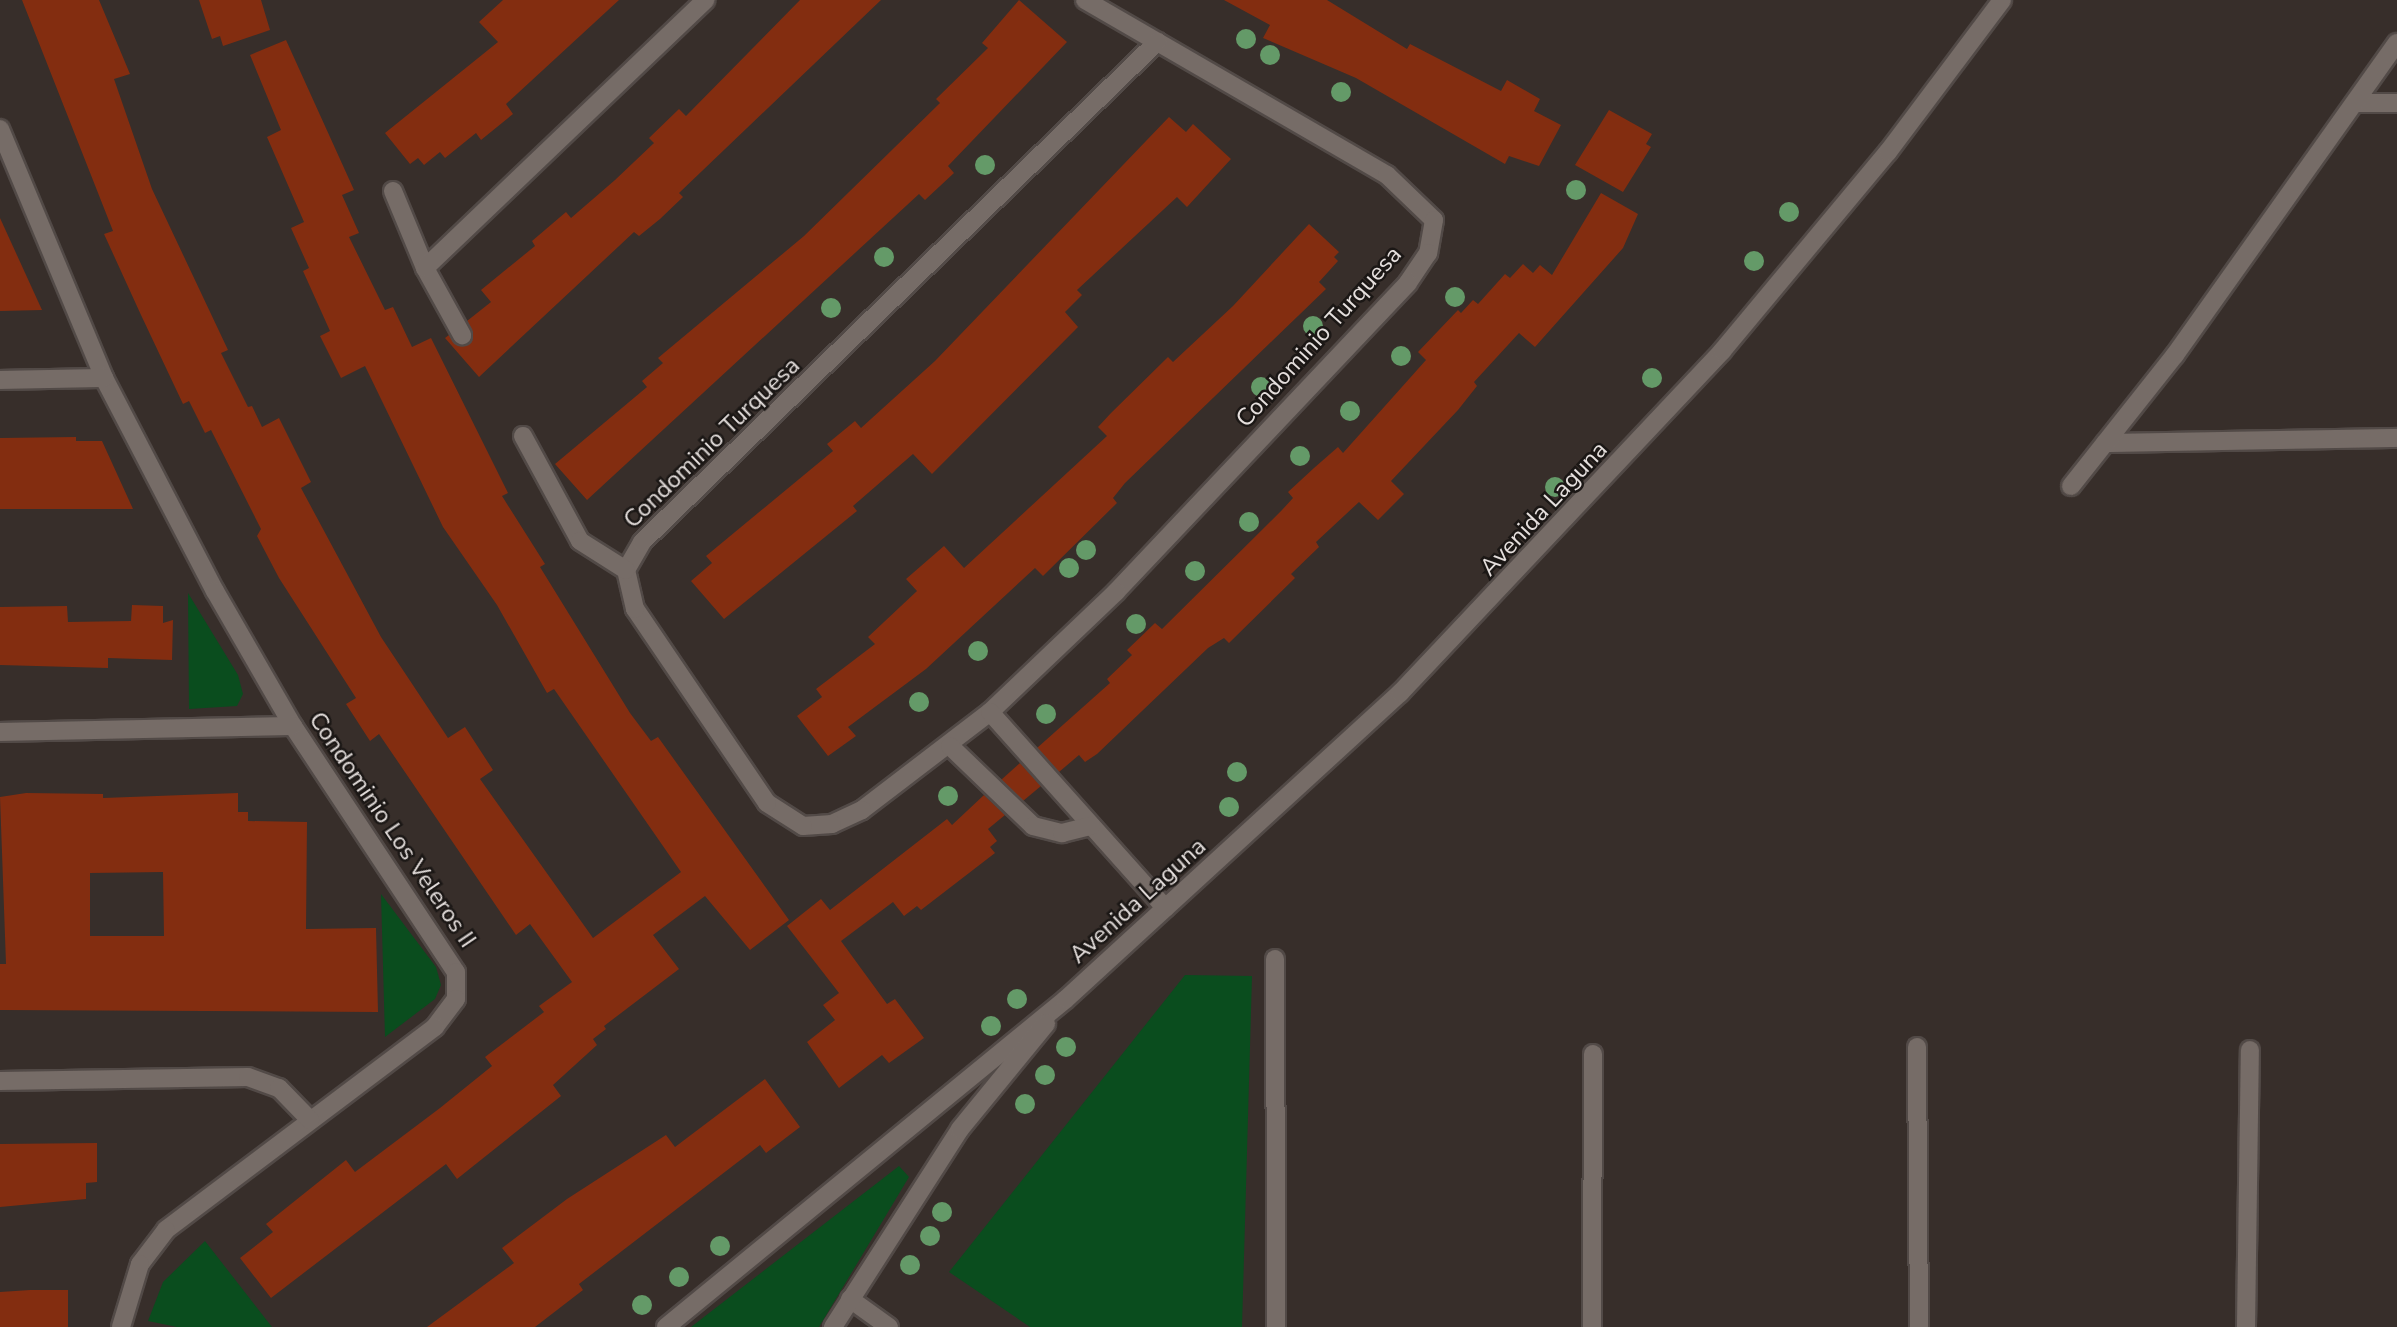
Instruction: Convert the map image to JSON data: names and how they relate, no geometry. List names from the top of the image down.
{
  "streets": {
    "street": ["Condominio Turquesa", "Avenida Laguna", "Condominio Los Veleros II"]
  }
}
